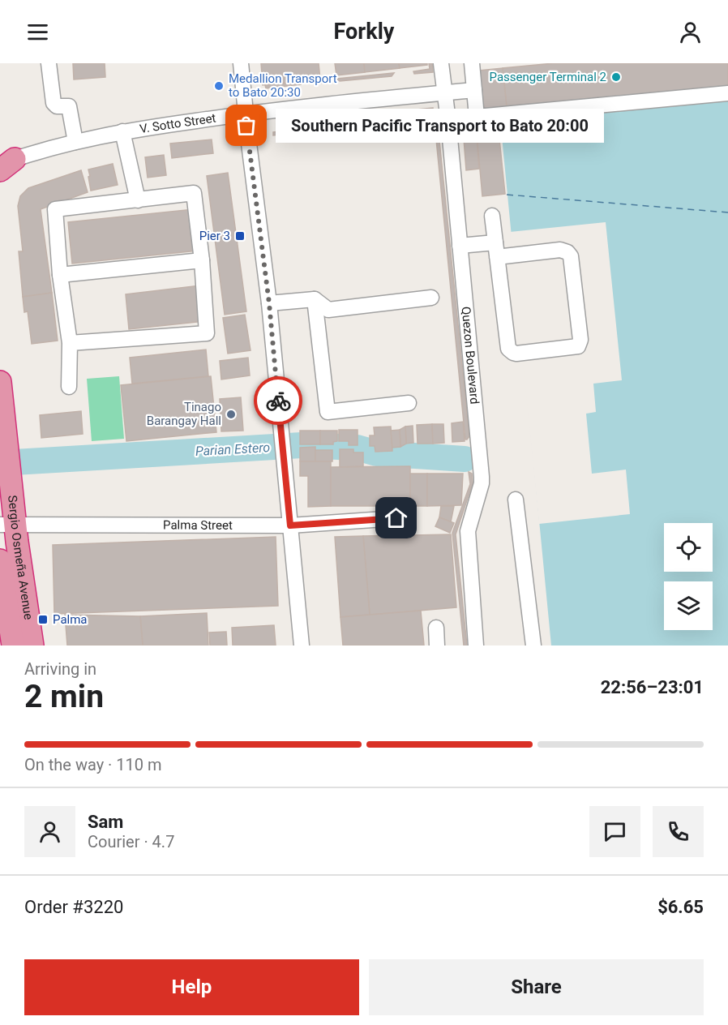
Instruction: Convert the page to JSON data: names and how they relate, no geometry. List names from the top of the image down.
{
  "streets": {
    "highway": ["Sergio Osmeña Avenue"],
    "street": ["V. Sotto Street", "Quezon Boulevard", "Palma Street"]
  },
  "crossings": [
    ["V. Sotto Street", "Quezon Boulevard"],
    ["Palma Street", "Sergio Osmeña Avenue"]
  ],
  "water": ["Parian Estero"],
  "places": {
    "other": [
      "Passenger Terminal 2",
      "Medallion Transport to Bato 20:30",
      "Southern Pacific Transport to Bato 20:00",
      "Tinago Barangay Hall"
    ],
    "transit": ["Pier 3", "Palma"]
  },
  "page": {
    "header": "Forkly",
    "bubble": "Southern Pacific Transport to Bato 20:00",
    "heading": ["2 min", "Arriving in", "22:56–23:01"],
    "panel": [
      "Sam",
      "Courier · 4.7",
      "Order #3220",
      "$6.65"
    ],
    "bar": "On the way · 110 m",
    "buttons": ["Help", "Share"]
  }
}
